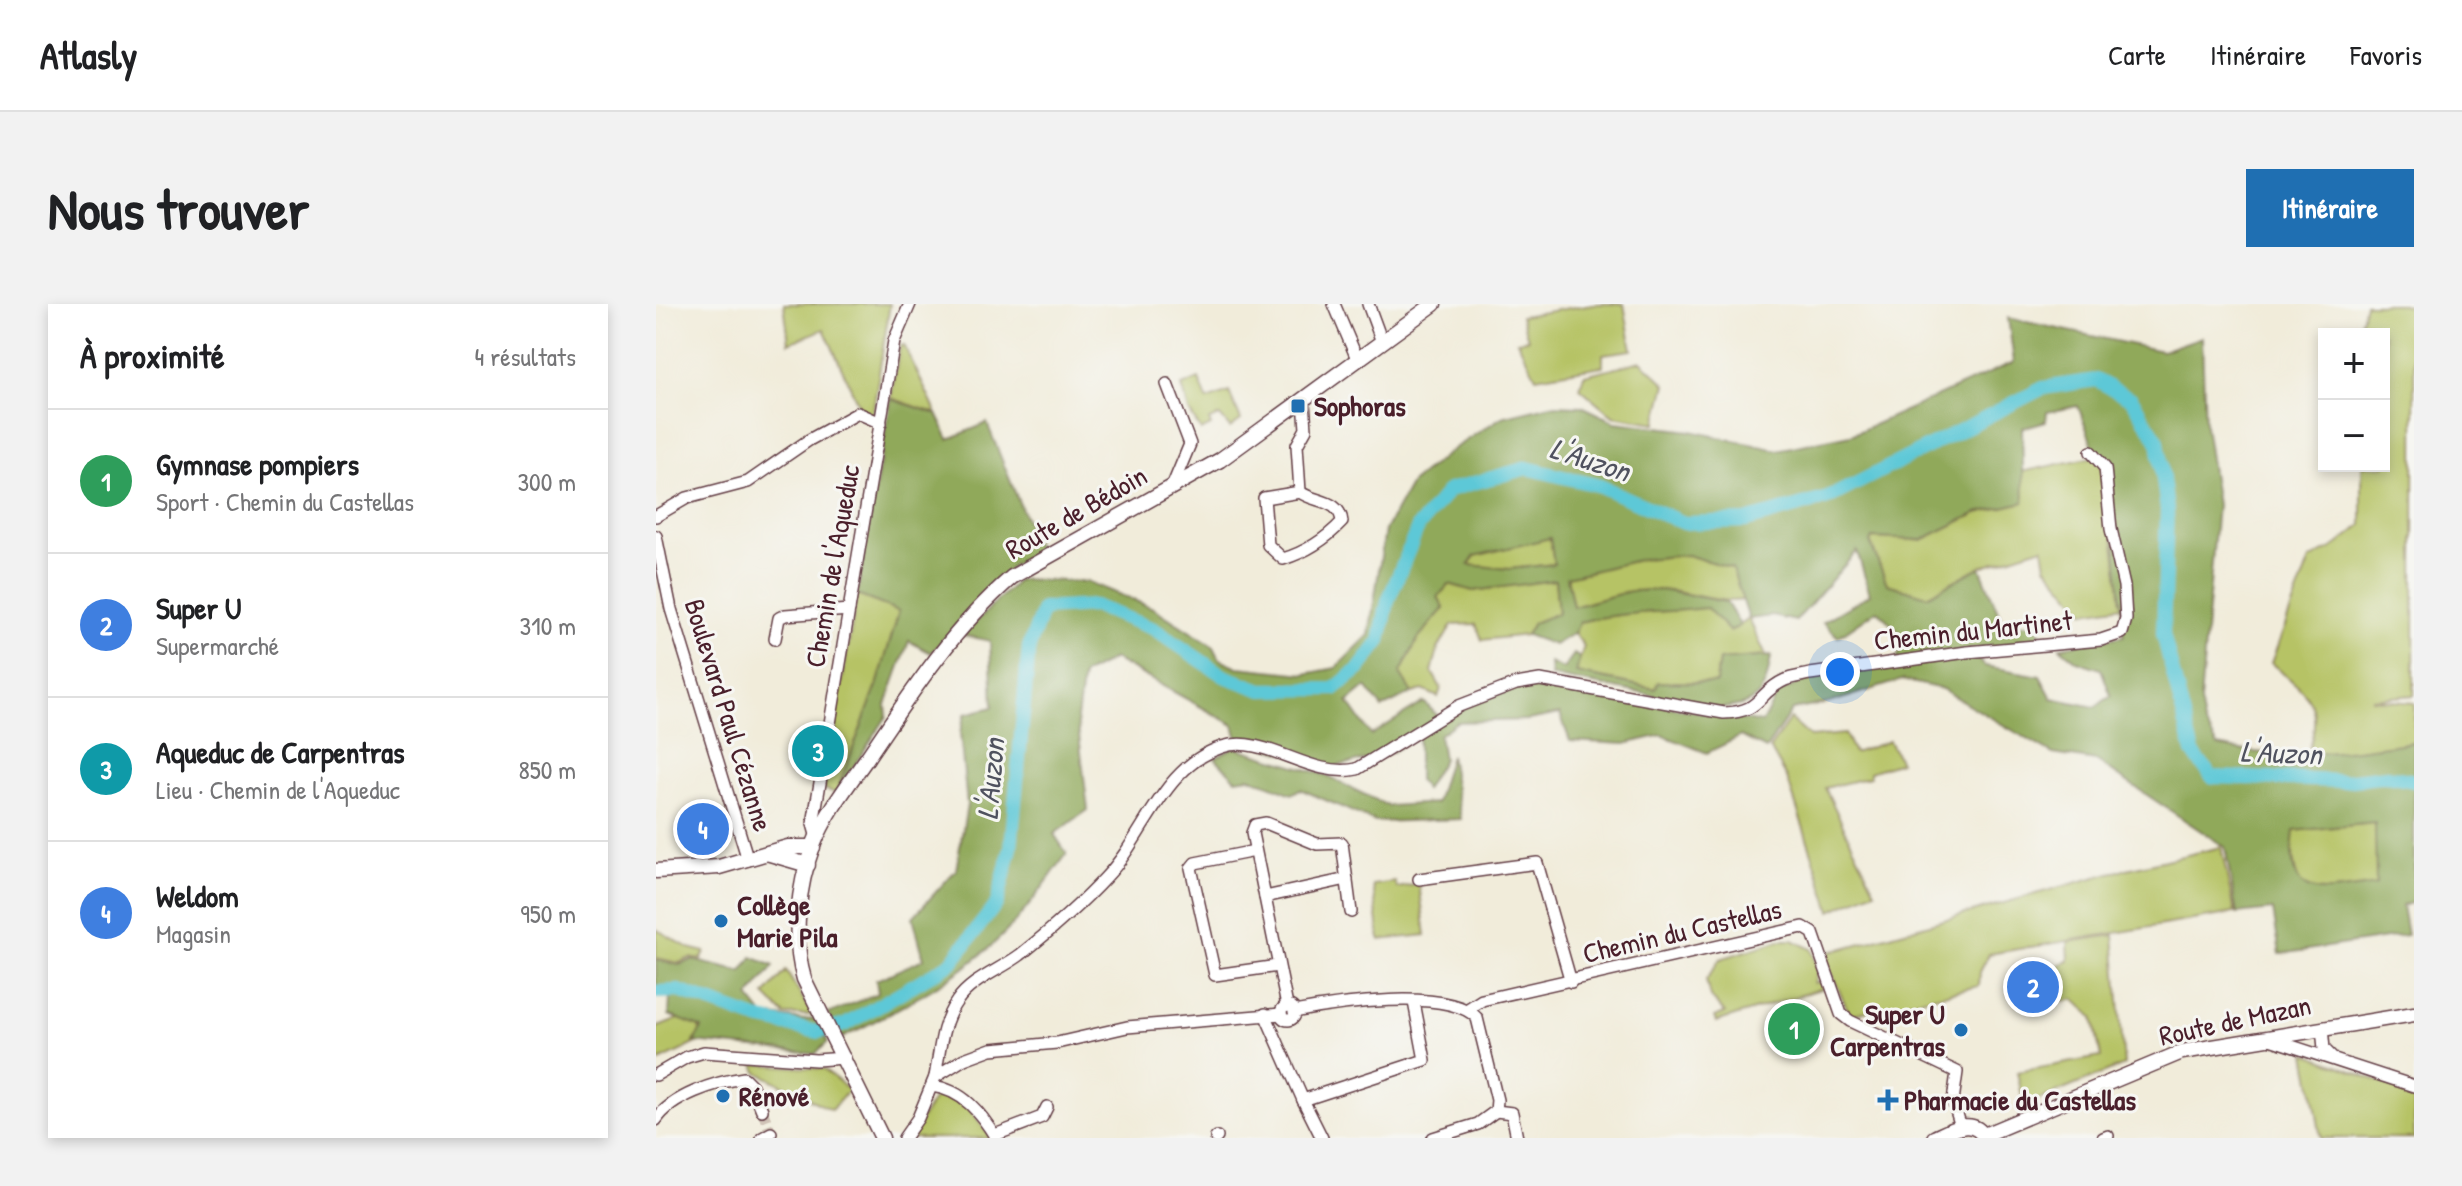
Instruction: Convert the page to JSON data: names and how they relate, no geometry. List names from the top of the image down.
{
  "streets": {
    "main road": ["Route de Bédoin", "Route de Mazan"],
    "street": [
      "Chemin de l'Aqueduc",
      "Chemin du Martinet",
      "Boulevard Paul Cézanne",
      "Chemin du Castellas"
    ]
  },
  "crossings": [
    ["Route de Bédoin", "Chemin de l'Aqueduc"]
  ],
  "water": ["L'Auzon"],
  "places": {
    "transit": ["Sophoras"],
    "other": ["Collège Marie Pila", "Super U Carpentras", "Rénové"],
    "health": ["Pharmacie du Castellas"]
  },
  "page": {
    "header": "Atlasly",
    "nav": ["Carte", "Itinéraire", "Favoris"],
    "buttons": "Itinéraire",
    "title": "Nous trouver",
    "heading": ["À proximité", "4 résultats"],
    "map_buttons": ["+", "−"],
    "list": [
      {
        "mark": "1",
        "name": "Gymnase pompiers",
        "note": "Sport · Chemin du Castellas",
        "value": "300 m"
      },
      {
        "mark": "2",
        "name": "Super U",
        "note": "Supermarché",
        "value": "310 m"
      },
      {
        "mark": "3",
        "name": "Aqueduc de Carpentras",
        "note": "Lieu · Chemin de l'Aqueduc",
        "value": "850 m"
      },
      {
        "mark": "4",
        "name": "Weldom",
        "note": "Magasin",
        "value": "950 m"
      }
    ],
    "pins": [
      "3",
      "4",
      "2",
      "1"
    ]
  }
}
